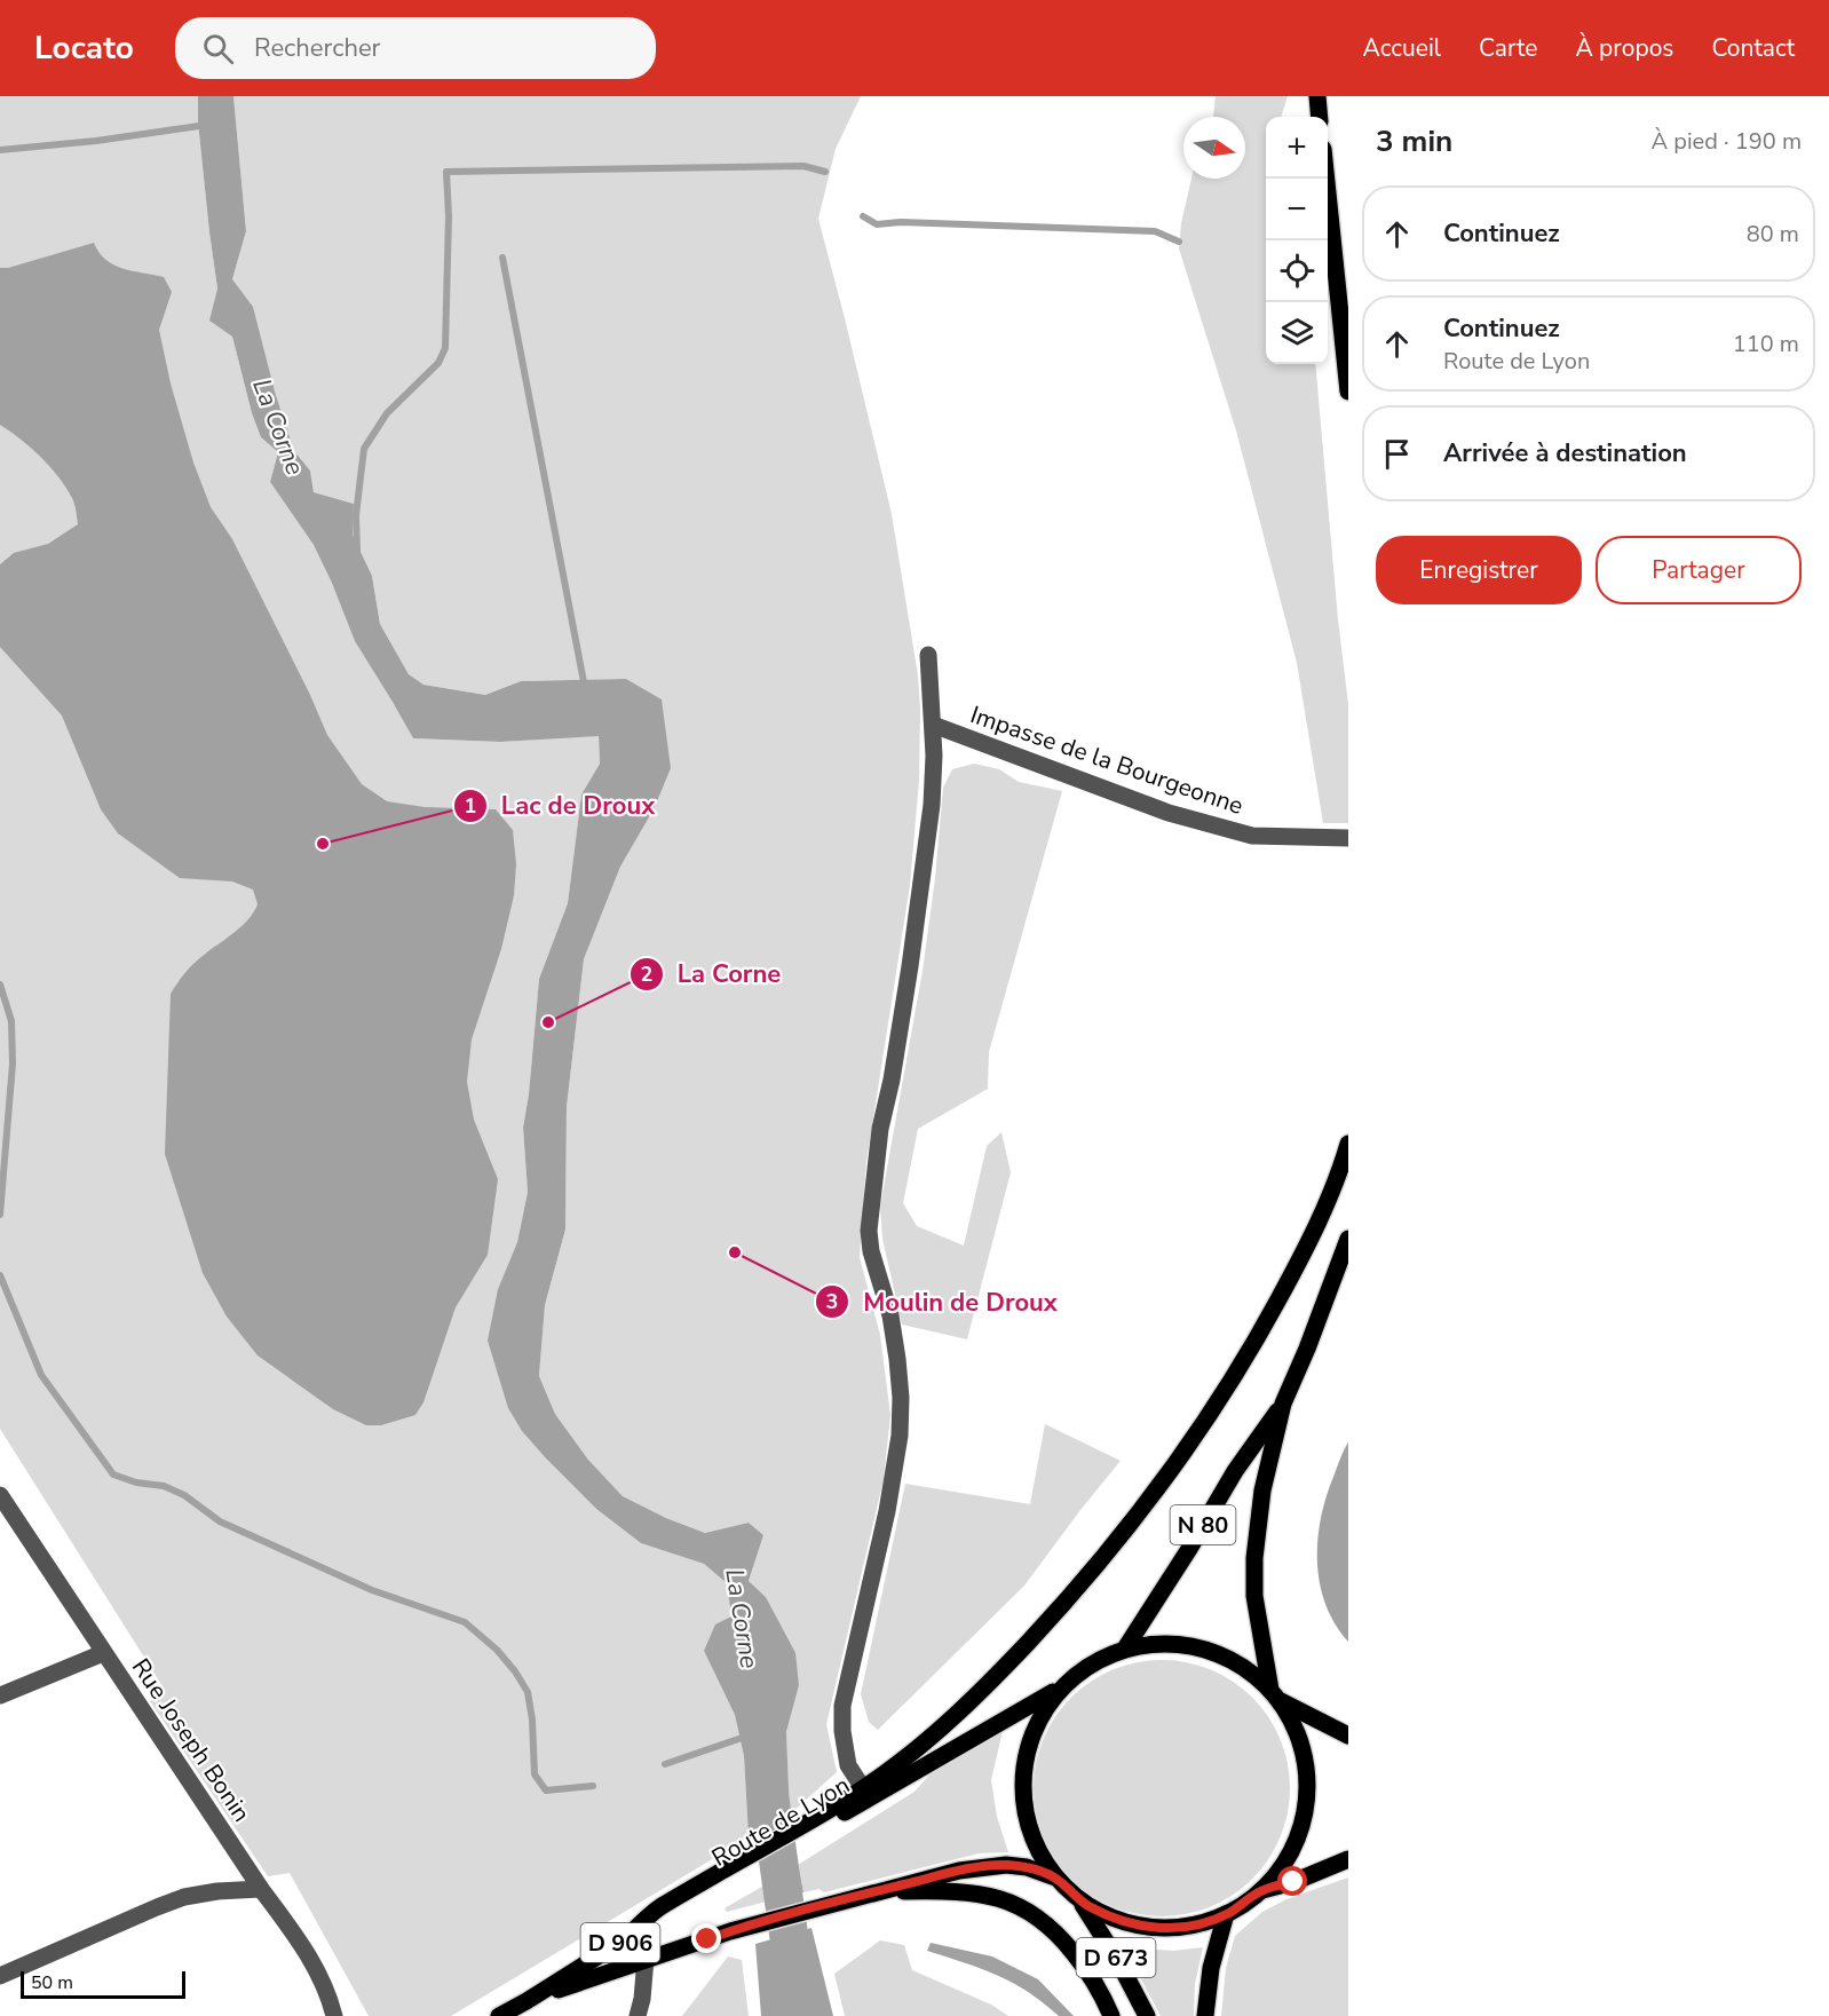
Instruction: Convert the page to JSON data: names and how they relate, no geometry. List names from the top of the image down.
{
  "streets": {
    "main road": [
      "N 80",
      "Route de Lyon",
      "D 906",
      "D 673"
    ],
    "street": ["Impasse de la Bourgeonne", "Rue Joseph Bonin"]
  },
  "water": ["La Corne"],
  "places": ["Lac de Droux", "La Corne", "Moulin de Droux"],
  "scale_bar": "50 m",
  "north": "right",
  "page": {
    "header": "Locato",
    "search": "Rechercher",
    "nav": [
      "Accueil",
      "Carte",
      "À propos",
      "Contact"
    ],
    "heading": ["3 min", "À pied · 190 m"],
    "map_buttons": ["+", "−"],
    "list": [
      ["Continuez", "80 m"],
      ["Continuez", "Route de Lyon", "110 m"],
      "Arrivée à destination"
    ],
    "buttons": ["Enregistrer", "Partager"],
    "scale": "50 m"
  }
}
